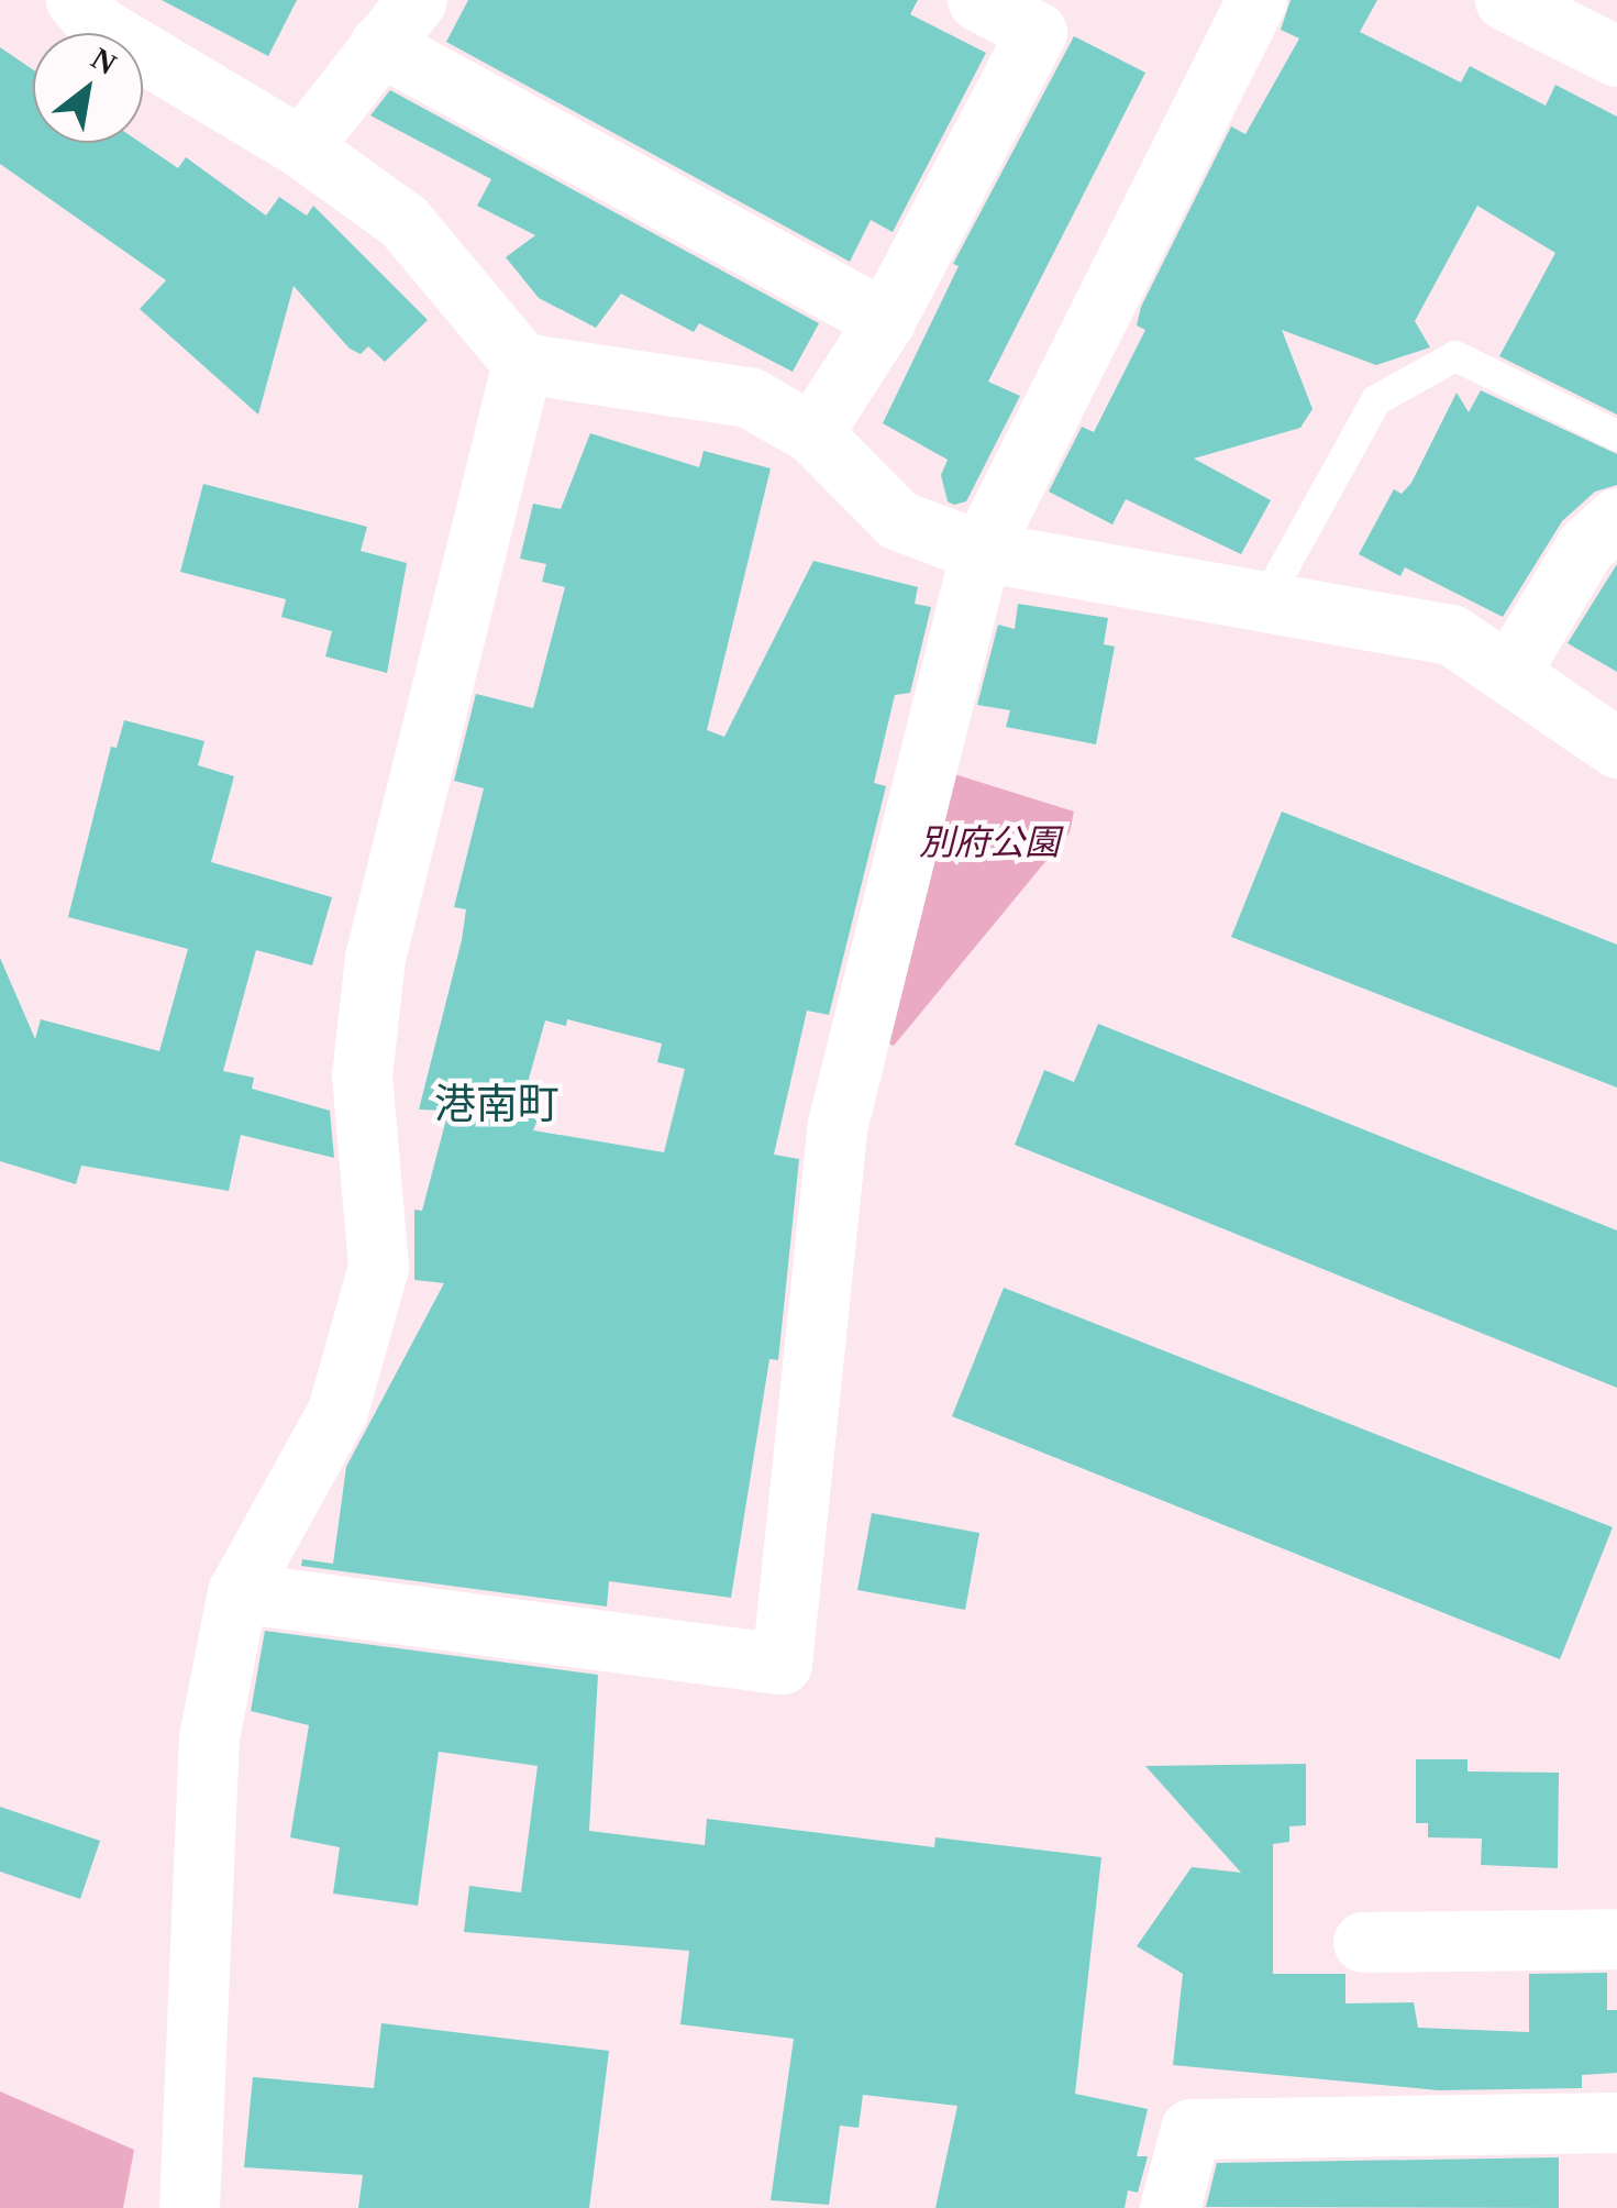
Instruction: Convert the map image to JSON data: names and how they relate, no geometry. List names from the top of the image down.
{
  "districts": ["港南町"],
  "parks": ["別府公園"],
  "north": "top right"
}
